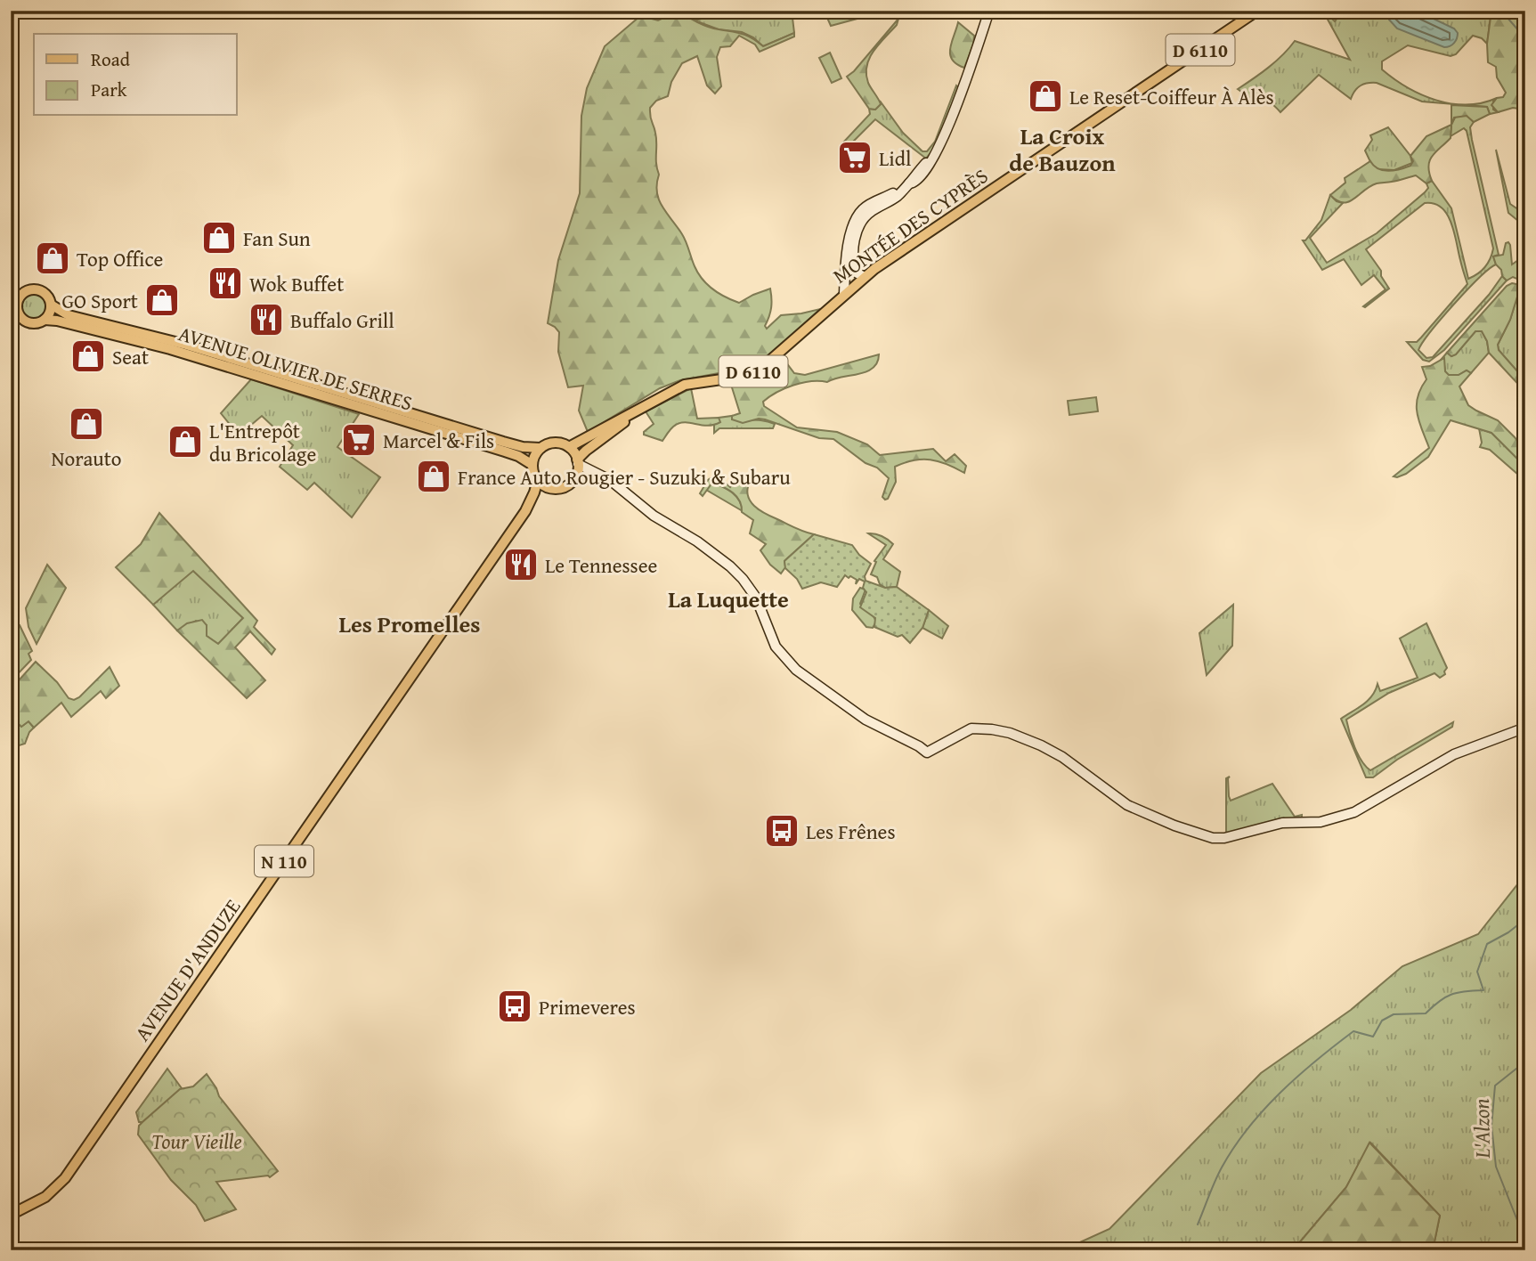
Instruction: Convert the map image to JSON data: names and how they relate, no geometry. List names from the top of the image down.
{
  "streets": {
    "main road": [
      "D 6110",
      "MONTÉE DES CYPRÈS",
      "AVENUE OLIVIER DE SERRES",
      "N 110",
      "AVENUE D'ANDUZE"
    ]
  },
  "crossings": [
    ["MONTÉE DES CYPRÈS", "AVENUE OLIVIER DE SERRES"],
    ["MONTÉE DES CYPRÈS", "AVENUE D'ANDUZE"],
    ["AVENUE OLIVIER DE SERRES", "AVENUE D'ANDUZE"]
  ],
  "districts": ["La Croix de Bauzon", "La Luquette", "Les Promelles"],
  "water": ["L'Alzon"],
  "parks": ["Tour Vieille"],
  "places": {
    "shop": [
      "Le Reset-Coiffeur À Alès",
      "Fan Sun",
      "Top Office",
      "GO Sport",
      "Seat",
      "Norauto",
      "L'Entrepôt du Bricolage",
      "France Auto Rougier - Suzuki & Subaru"
    ],
    "supermarket": ["Lidl", "Marcel & Fils"],
    "restaurant": ["Wok Buffet", "Buffalo Grill", "Le Tennessee"],
    "bus stop": ["Les Frênes", "Primeveres"]
  },
  "legend": ["Road", "Park"]
}
